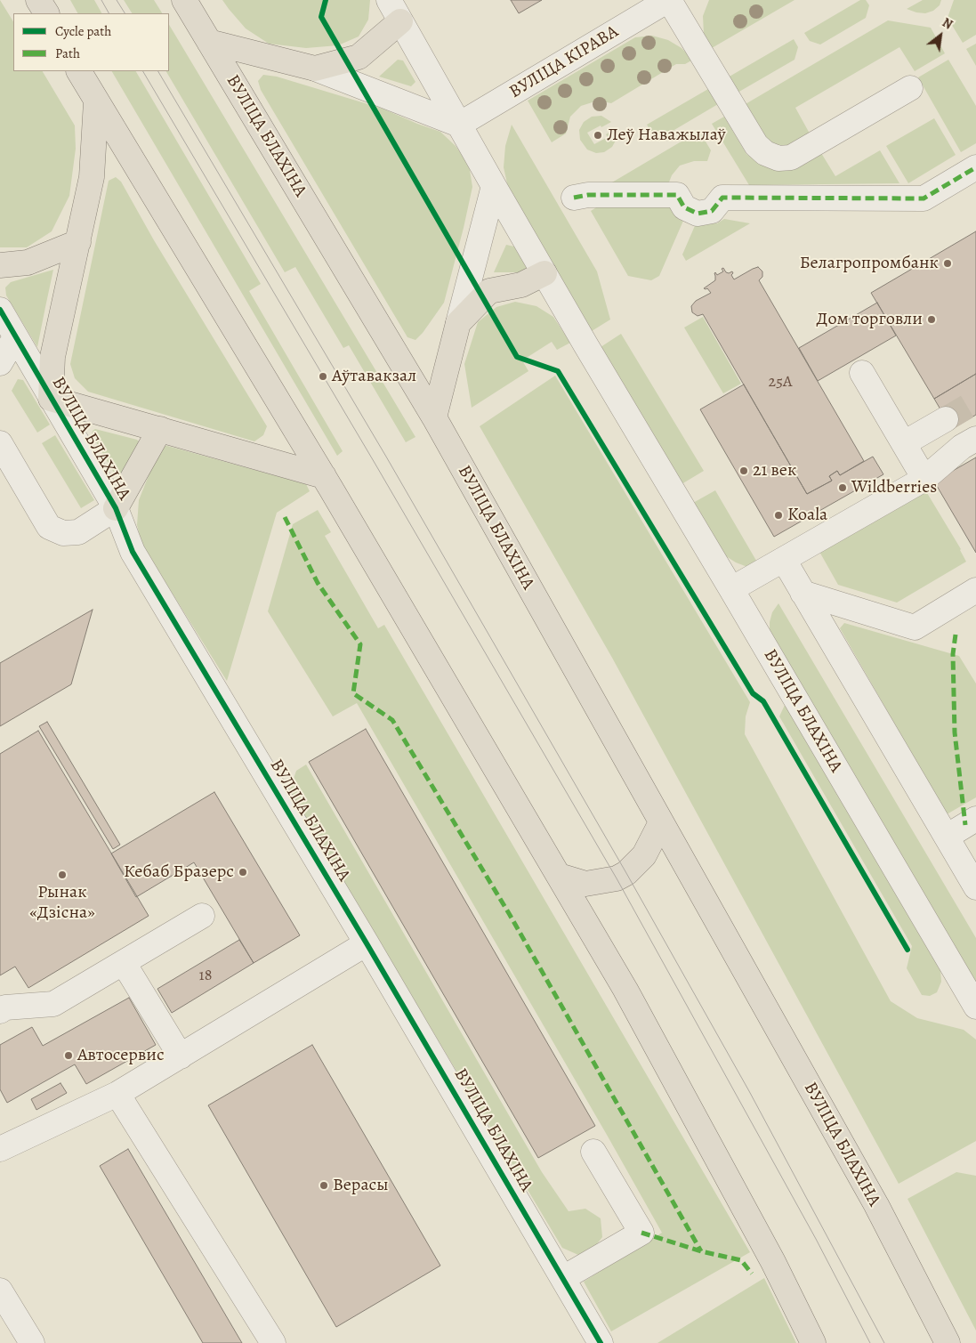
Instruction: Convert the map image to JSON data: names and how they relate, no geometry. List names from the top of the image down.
{
  "streets": {
    "main road": ["ВУЛІЦА БЛАХІНА"],
    "street": ["ВУЛІЦА КІРАВА"]
  },
  "crossings": [
    ["ВУЛІЦА КІРАВА", "ВУЛІЦА БЛАХІНА"]
  ],
  "places": [
    "Леў Наважылаў",
    "Белагропромбанк",
    "Дом торговли",
    "Аўтавакзал",
    "21 век",
    "Wildberries",
    "Koala",
    "Кебаб Бразерс",
    "Рынак «Дзісна»",
    "Автосервис",
    "Верасы"
  ],
  "house_numbers": ["25А", "18"],
  "legend": ["Cycle path", "Path"],
  "north": "top right"
}
